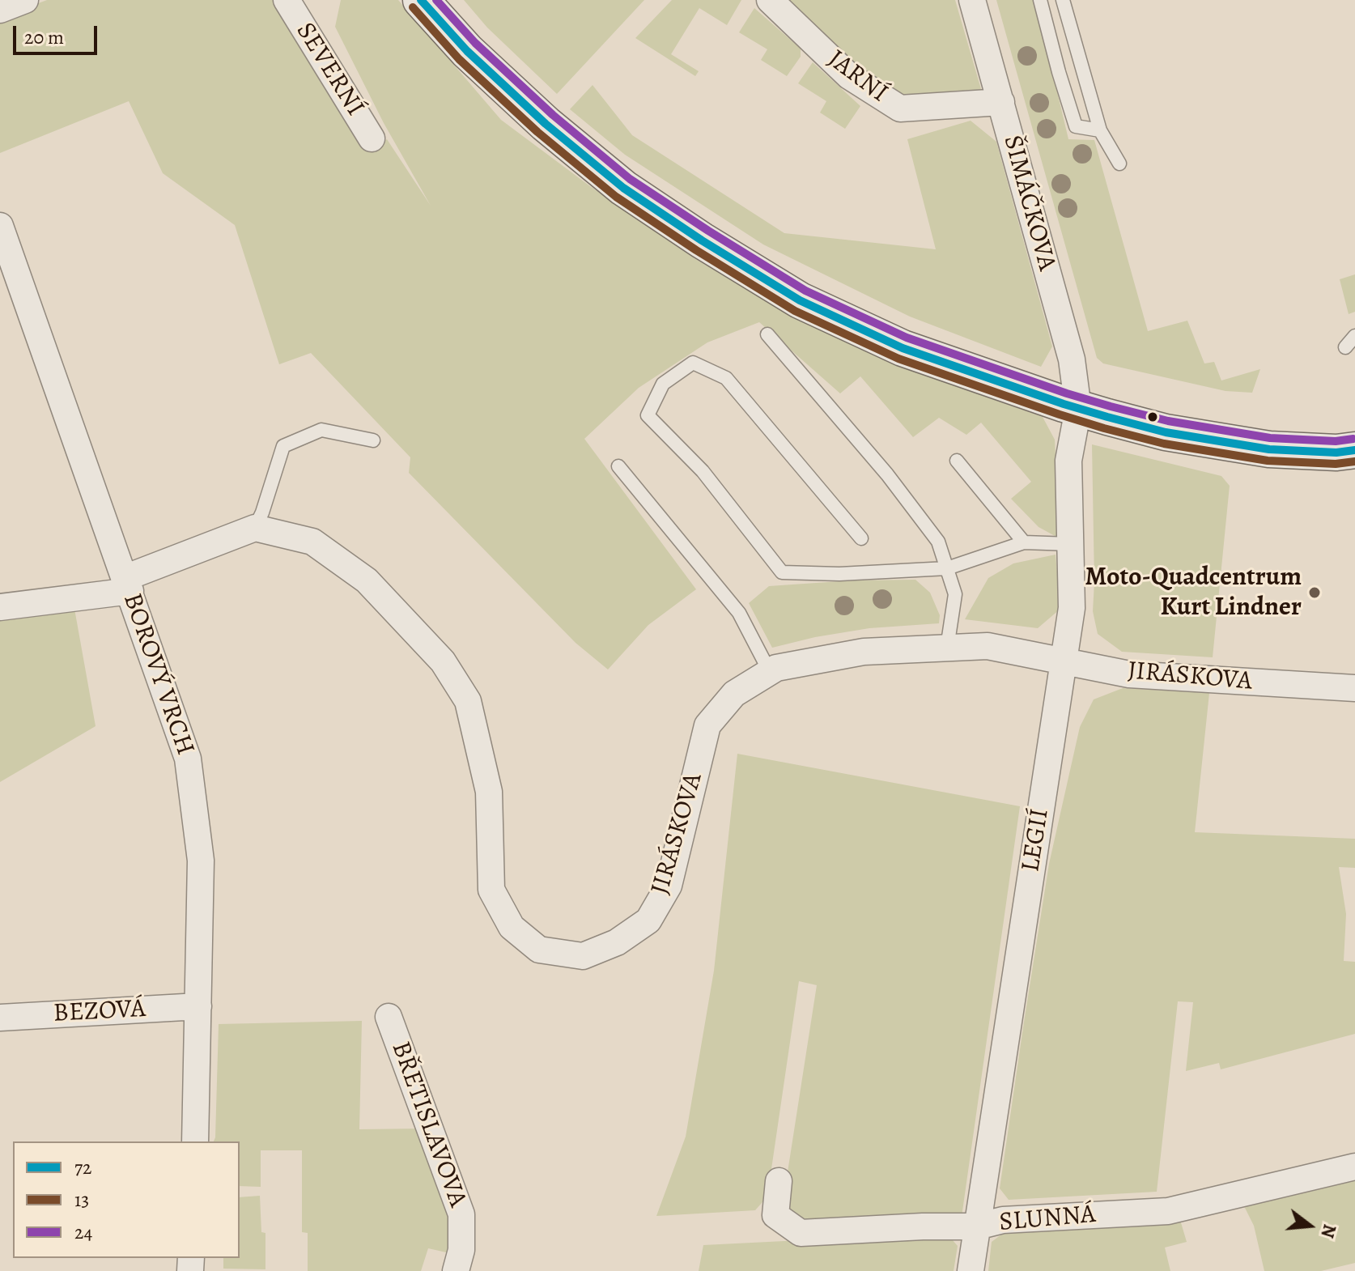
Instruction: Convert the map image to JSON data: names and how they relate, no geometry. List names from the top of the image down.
{
  "streets": {
    "street": [
      "SEVERNÍ",
      "JARNÍ",
      "ŠIMÁČKOVA",
      "BOROVÝ VRCH",
      "JIRÁSKOVA",
      "LEGIÍ",
      "BEZOVÁ",
      "BŘETISLAVOVA",
      "SLUNNÁ"
    ]
  },
  "crossings": [
    ["JARNÍ", "ŠIMÁČKOVA"],
    ["ŠIMÁČKOVA", "LEGIÍ"],
    ["BOROVÝ VRCH", "BEZOVÁ"],
    ["JIRÁSKOVA", "LEGIÍ"],
    ["LEGIÍ", "SLUNNÁ"]
  ],
  "places": ["Moto-Quadcentrum Kurt Lindner"],
  "lines": ["transit line 72", "transit line 24", "transit line 13"],
  "legend": ["72", "13", "24"],
  "scale_bar": "20 m",
  "north": "right"
}
